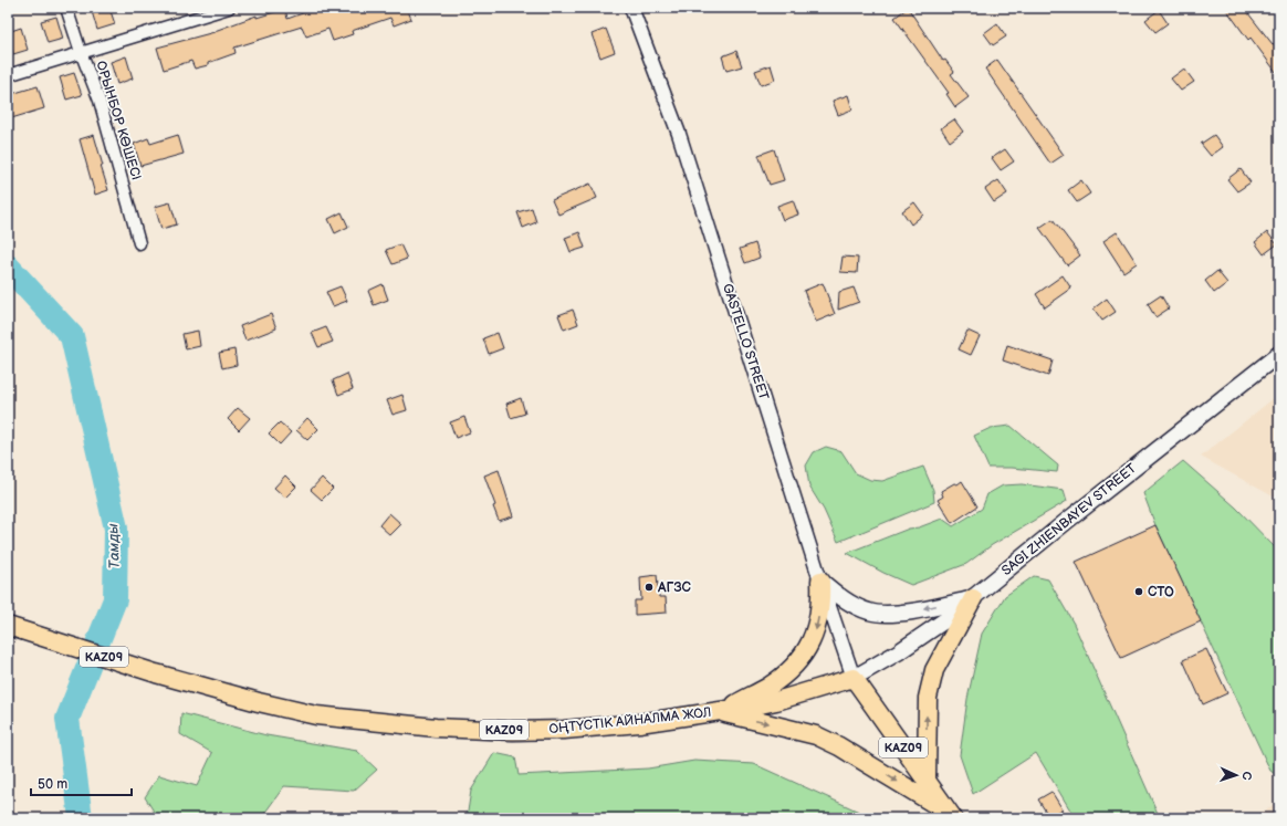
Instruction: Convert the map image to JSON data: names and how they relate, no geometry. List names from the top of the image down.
{
  "streets": {
    "highway": ["KAZ09", "ОҢТҮСТІК АЙНАЛМА ЖОЛ"],
    "main road": ["SAGI ZHIENBAYEV STREET"],
    "street": ["ОРЫНБОР КӨШЕСІ", "GASTELLO STREET"]
  },
  "crossings": [
    ["GASTELLO STREET", "SAGI ZHIENBAYEV STREET"],
    ["GASTELLO STREET", "KAZ09"],
    ["GASTELLO STREET", "ОҢТҮСТІК АЙНАЛМА ЖОЛ"],
    ["SAGI ZHIENBAYEV STREET", "KAZ09"],
    ["SAGI ZHIENBAYEV STREET", "ОҢТҮСТІК АЙНАЛМА ЖОЛ"],
    ["KAZ09", "ОҢТҮСТІК АЙНАЛМА ЖОЛ"]
  ],
  "water": ["Тамды"],
  "places": ["АГЗС", "СТО"],
  "scale_bar": "50 m",
  "north": "right"
}
